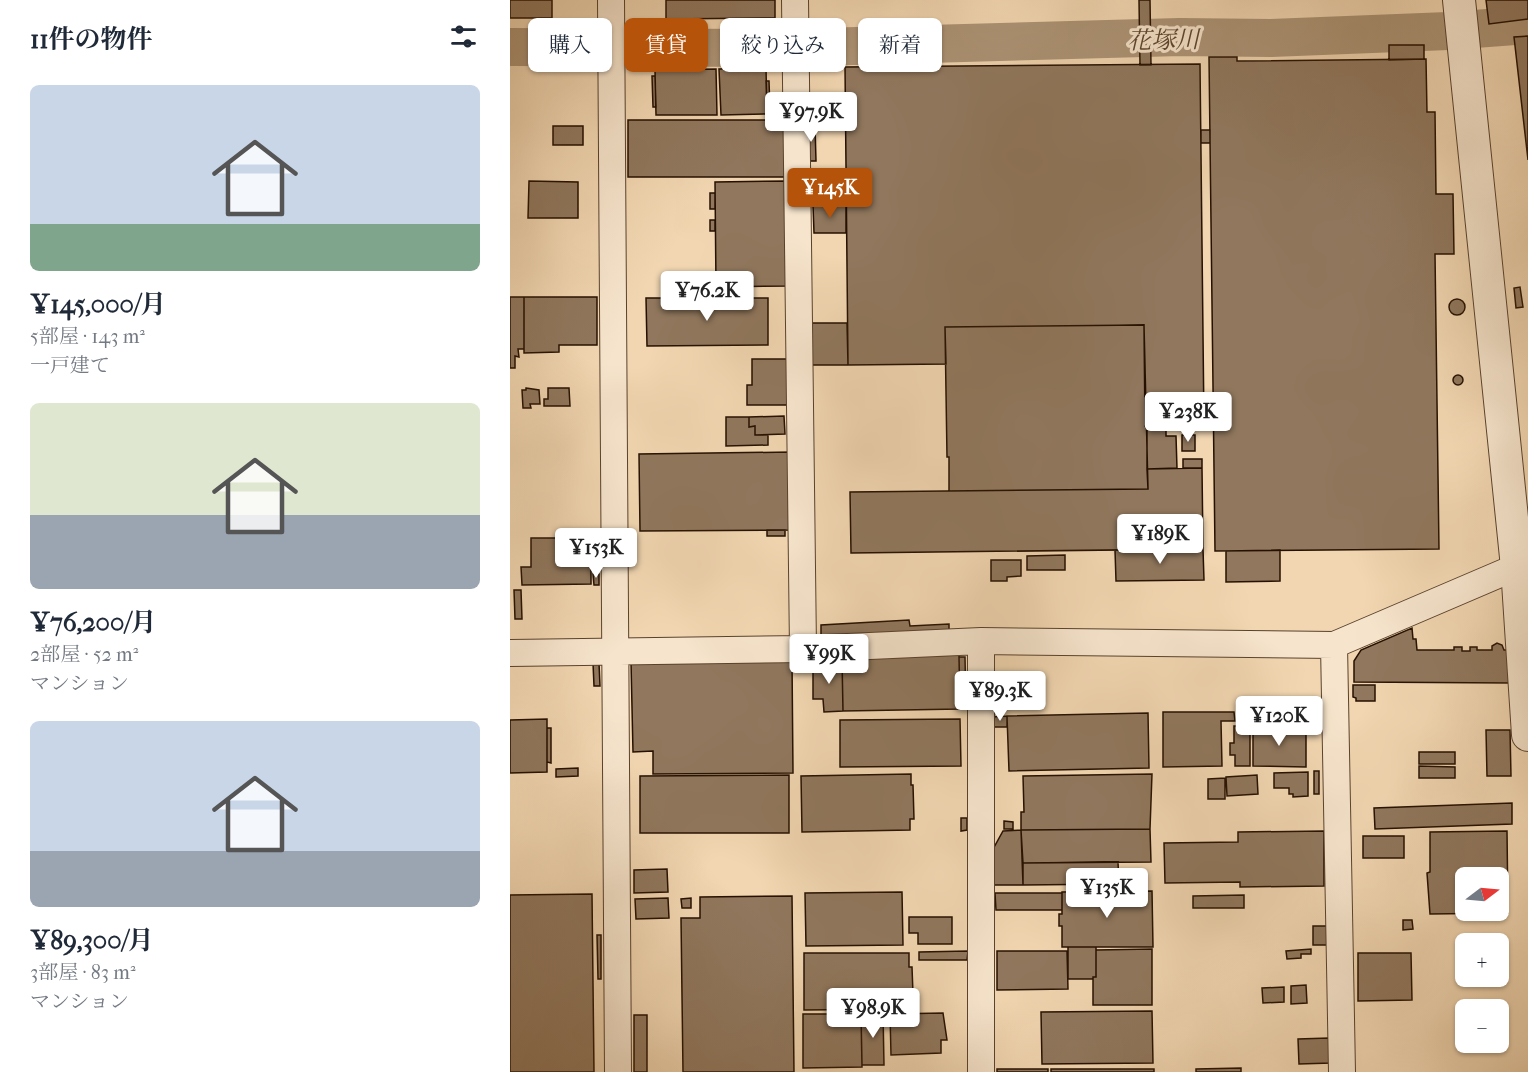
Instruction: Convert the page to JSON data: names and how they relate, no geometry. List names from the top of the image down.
{
  "water": ["花塚川"],
  "north": "right",
  "page": {
    "heading": "11件の物件",
    "chip": [
      "購入",
      "賃貸",
      "絞り込み",
      "新着"
    ],
    "list": [
      {
        "name": "¥145,000/月",
        "note": "5部屋 · 143 m² · 一戸建て"
      },
      {
        "name": "¥76,200/月",
        "note": "2部屋 · 52 m² · マンション"
      },
      {
        "name": "¥89,300/月",
        "note": "3部屋 · 83 m² · マンション"
      }
    ],
    "price": [
      "¥97.9K",
      "¥145K",
      "¥76.2K",
      "¥238K",
      "¥189K",
      "¥153K",
      "¥99K",
      "¥89.3K",
      "¥120K",
      "¥135K",
      "¥98.9K"
    ],
    "map_buttons": ["+", "−"]
  }
}
